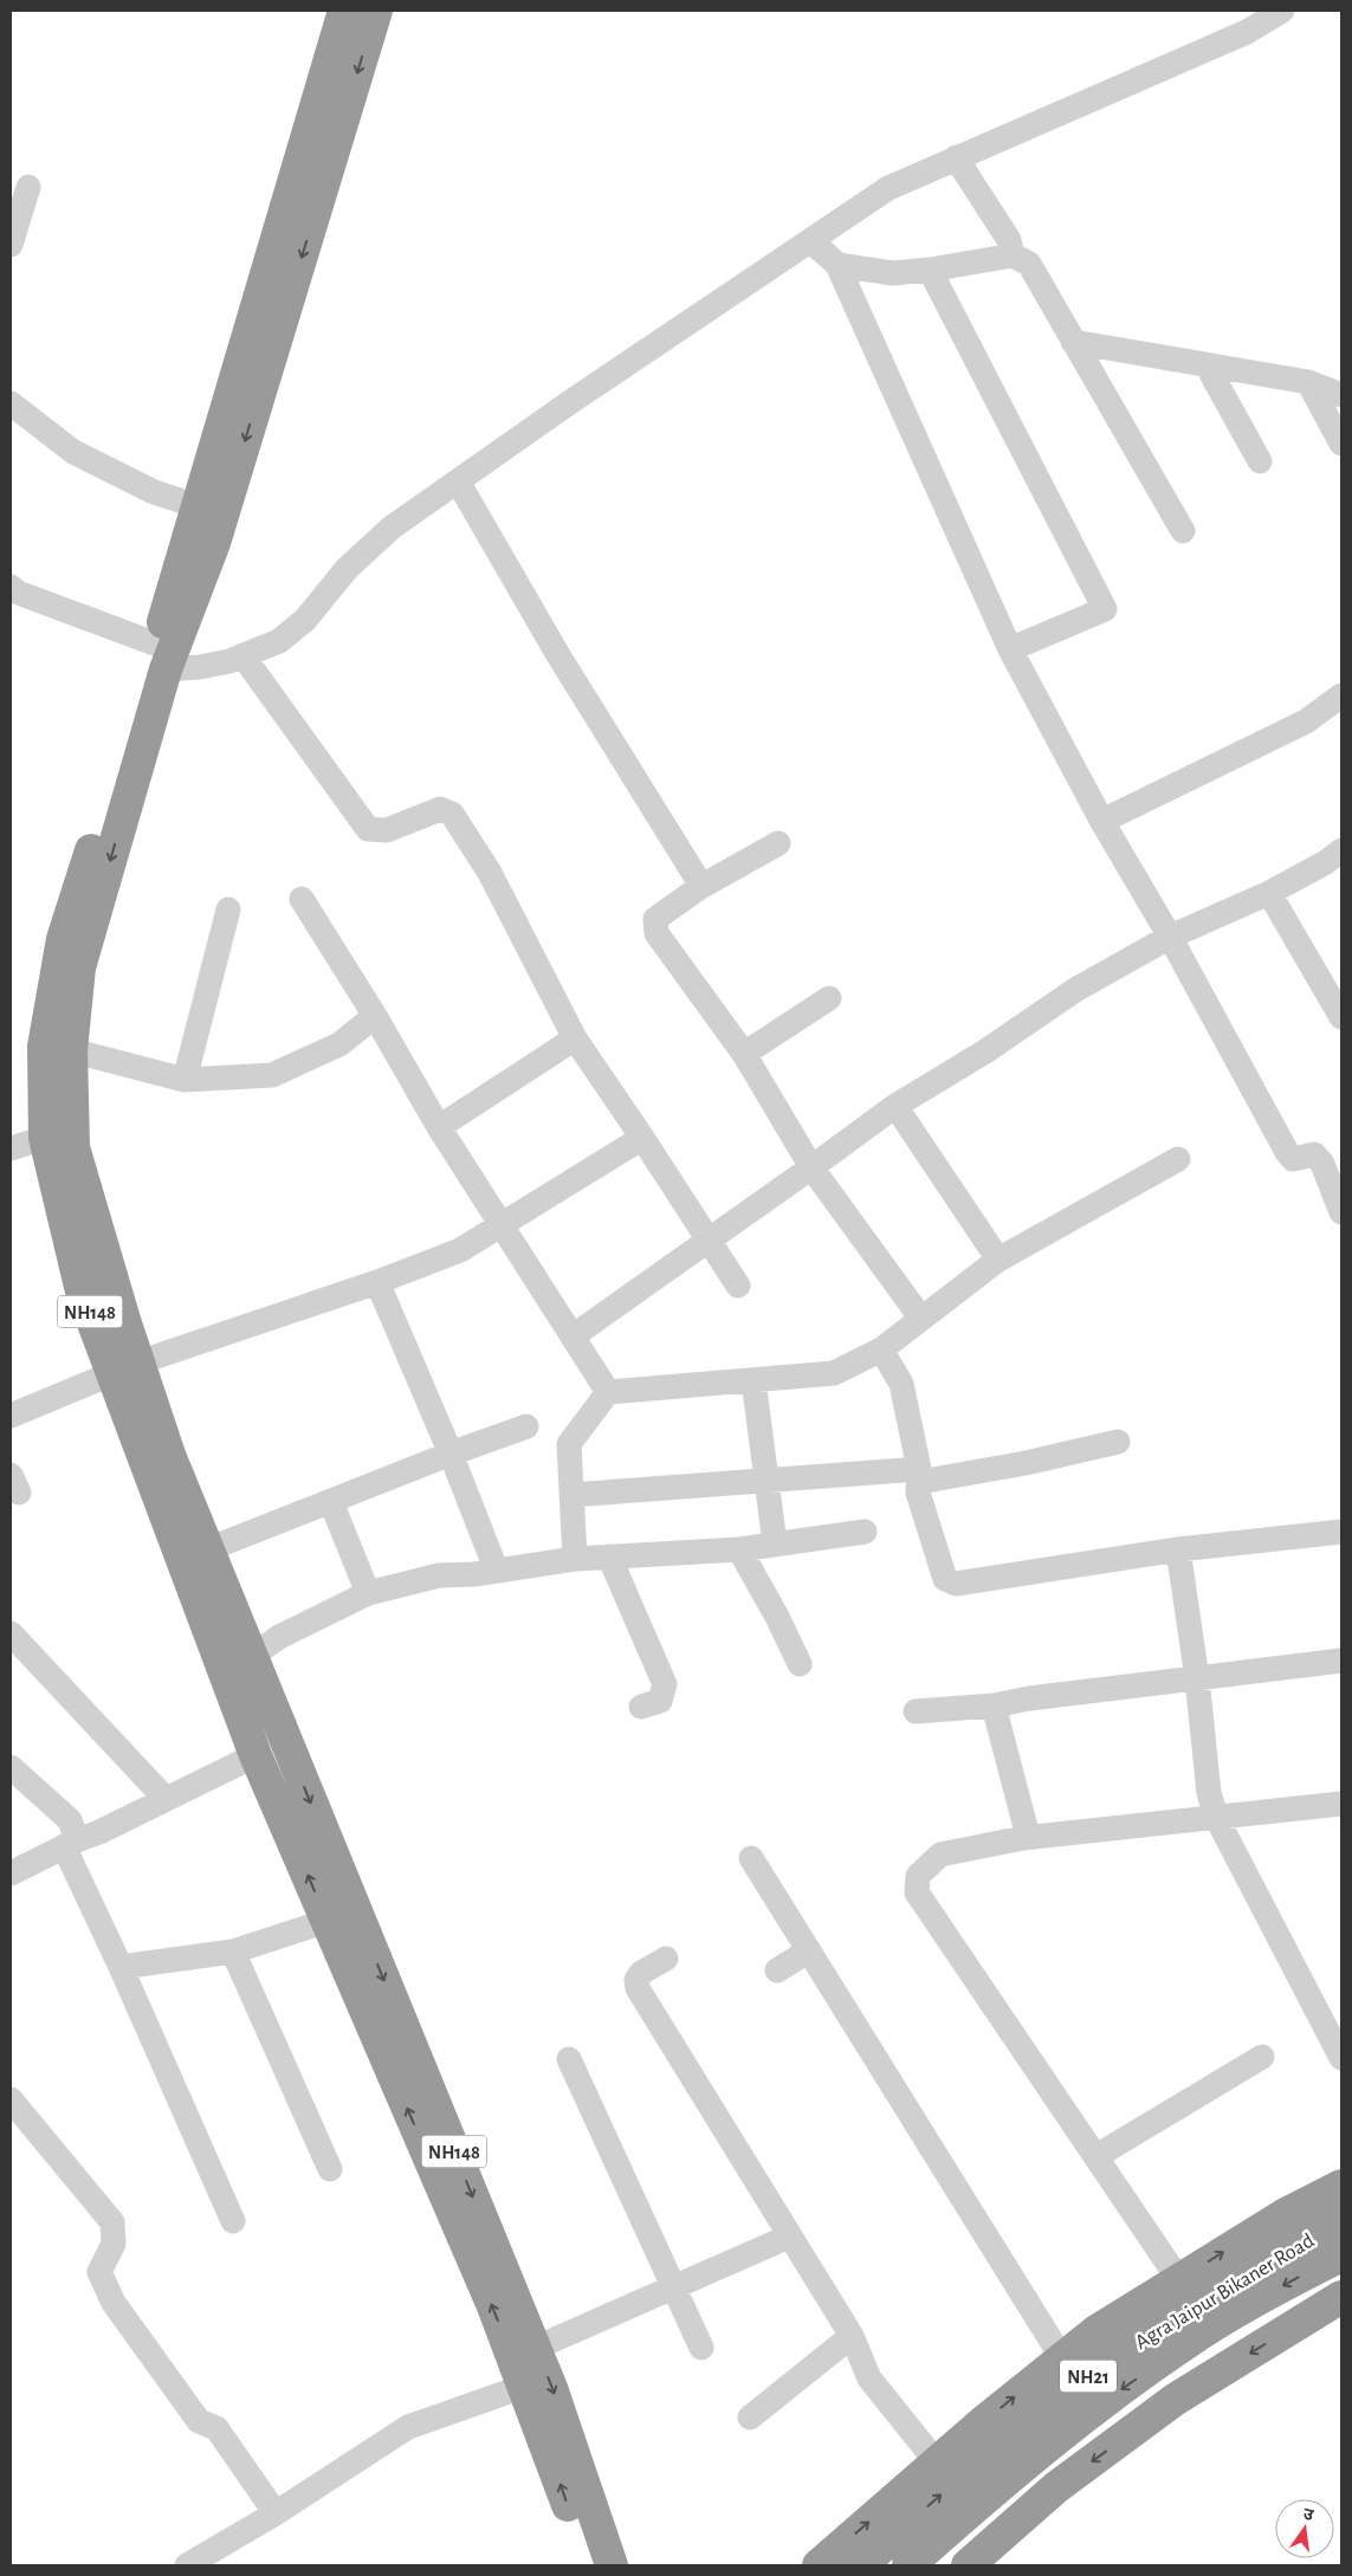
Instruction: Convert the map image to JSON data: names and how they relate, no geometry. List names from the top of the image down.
{
  "streets": {
    "highway": ["NH148", "Agra Jaipur Bikaner Road", "NH21"]
  },
  "north": "top"
}
